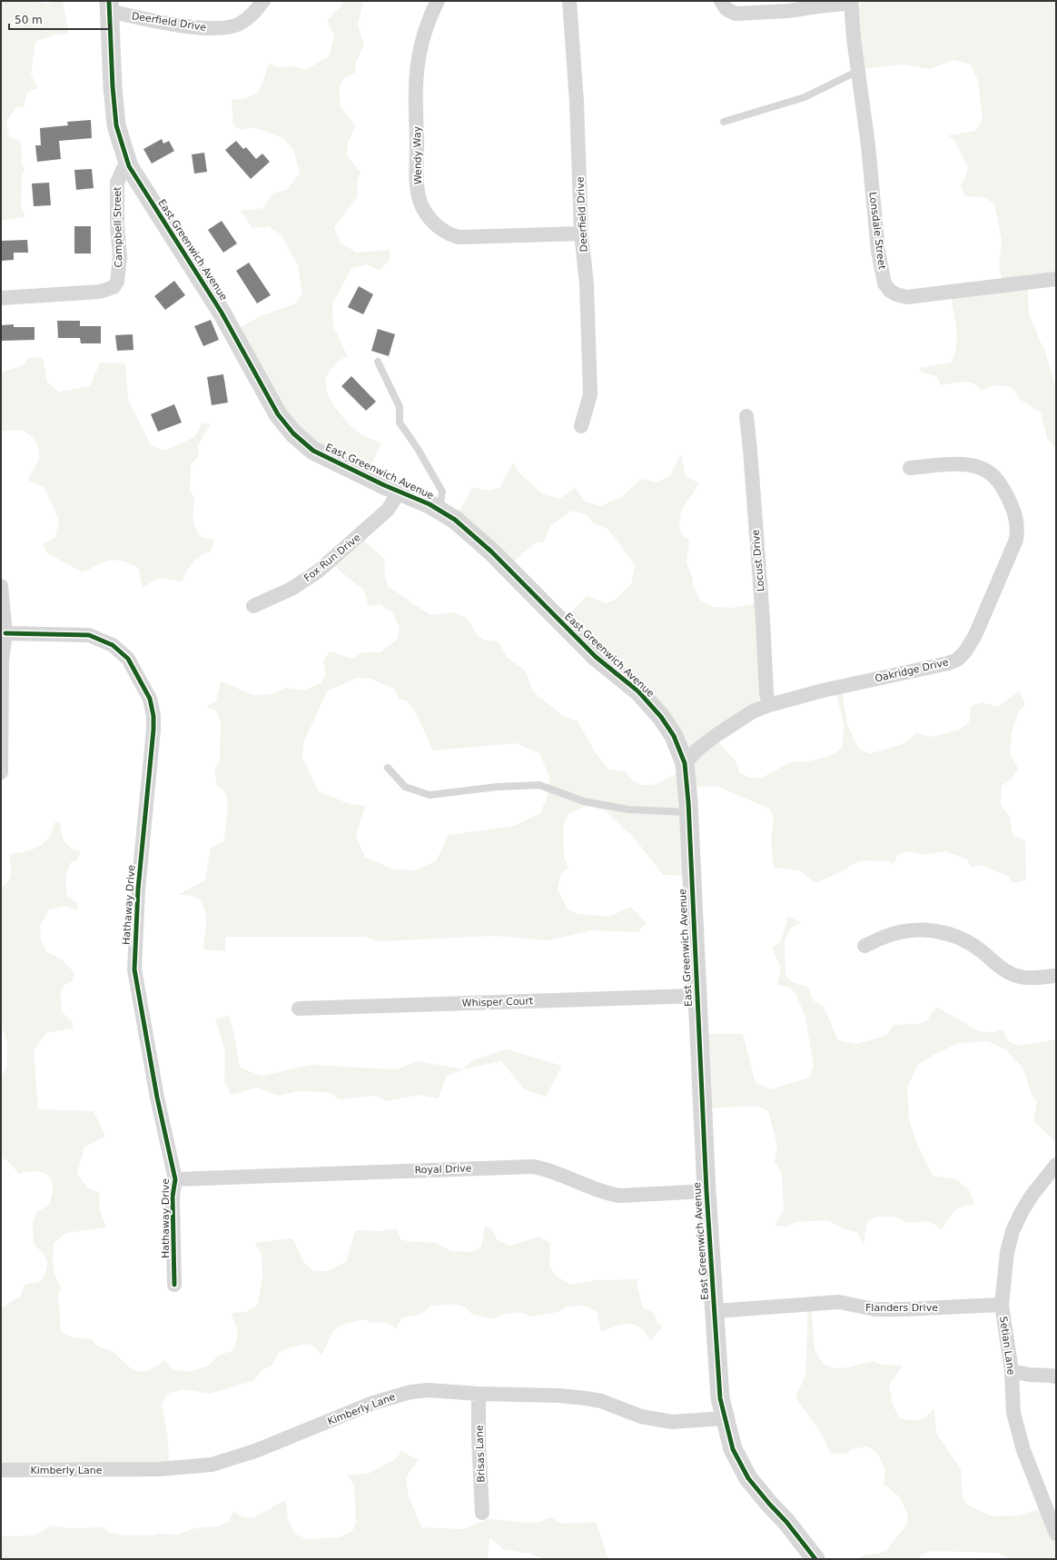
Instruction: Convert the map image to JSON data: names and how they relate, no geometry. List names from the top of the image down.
{
  "streets": {
    "street": [
      "Deerfield Drive",
      "Wendy Way",
      "Campbell Street",
      "Lonsdale Street",
      "East Greenwich Avenue",
      "Fox Run Drive",
      "Locust Drive",
      "Oakridge Drive",
      "Hathaway Drive",
      "Whisper Court",
      "Royal Drive",
      "Flanders Drive",
      "Setian Lane",
      "Kimberly Lane",
      "Brisas Lane"
    ]
  },
  "crossings": [
    ["Deerfield Drive", "Wendy Way"],
    ["Deerfield Drive", "East Greenwich Avenue"],
    ["Campbell Street", "East Greenwich Avenue"],
    ["East Greenwich Avenue", "Fox Run Drive"],
    ["East Greenwich Avenue", "Oakridge Drive"],
    ["East Greenwich Avenue", "Whisper Court"],
    ["East Greenwich Avenue", "Royal Drive"],
    ["East Greenwich Avenue", "Flanders Drive"],
    ["East Greenwich Avenue", "Kimberly Lane"],
    ["Locust Drive", "Oakridge Drive"],
    ["Hathaway Drive", "Royal Drive"],
    ["Flanders Drive", "Setian Lane"],
    ["Kimberly Lane", "Brisas Lane"]
  ],
  "scale_bar": "50 m"
}
